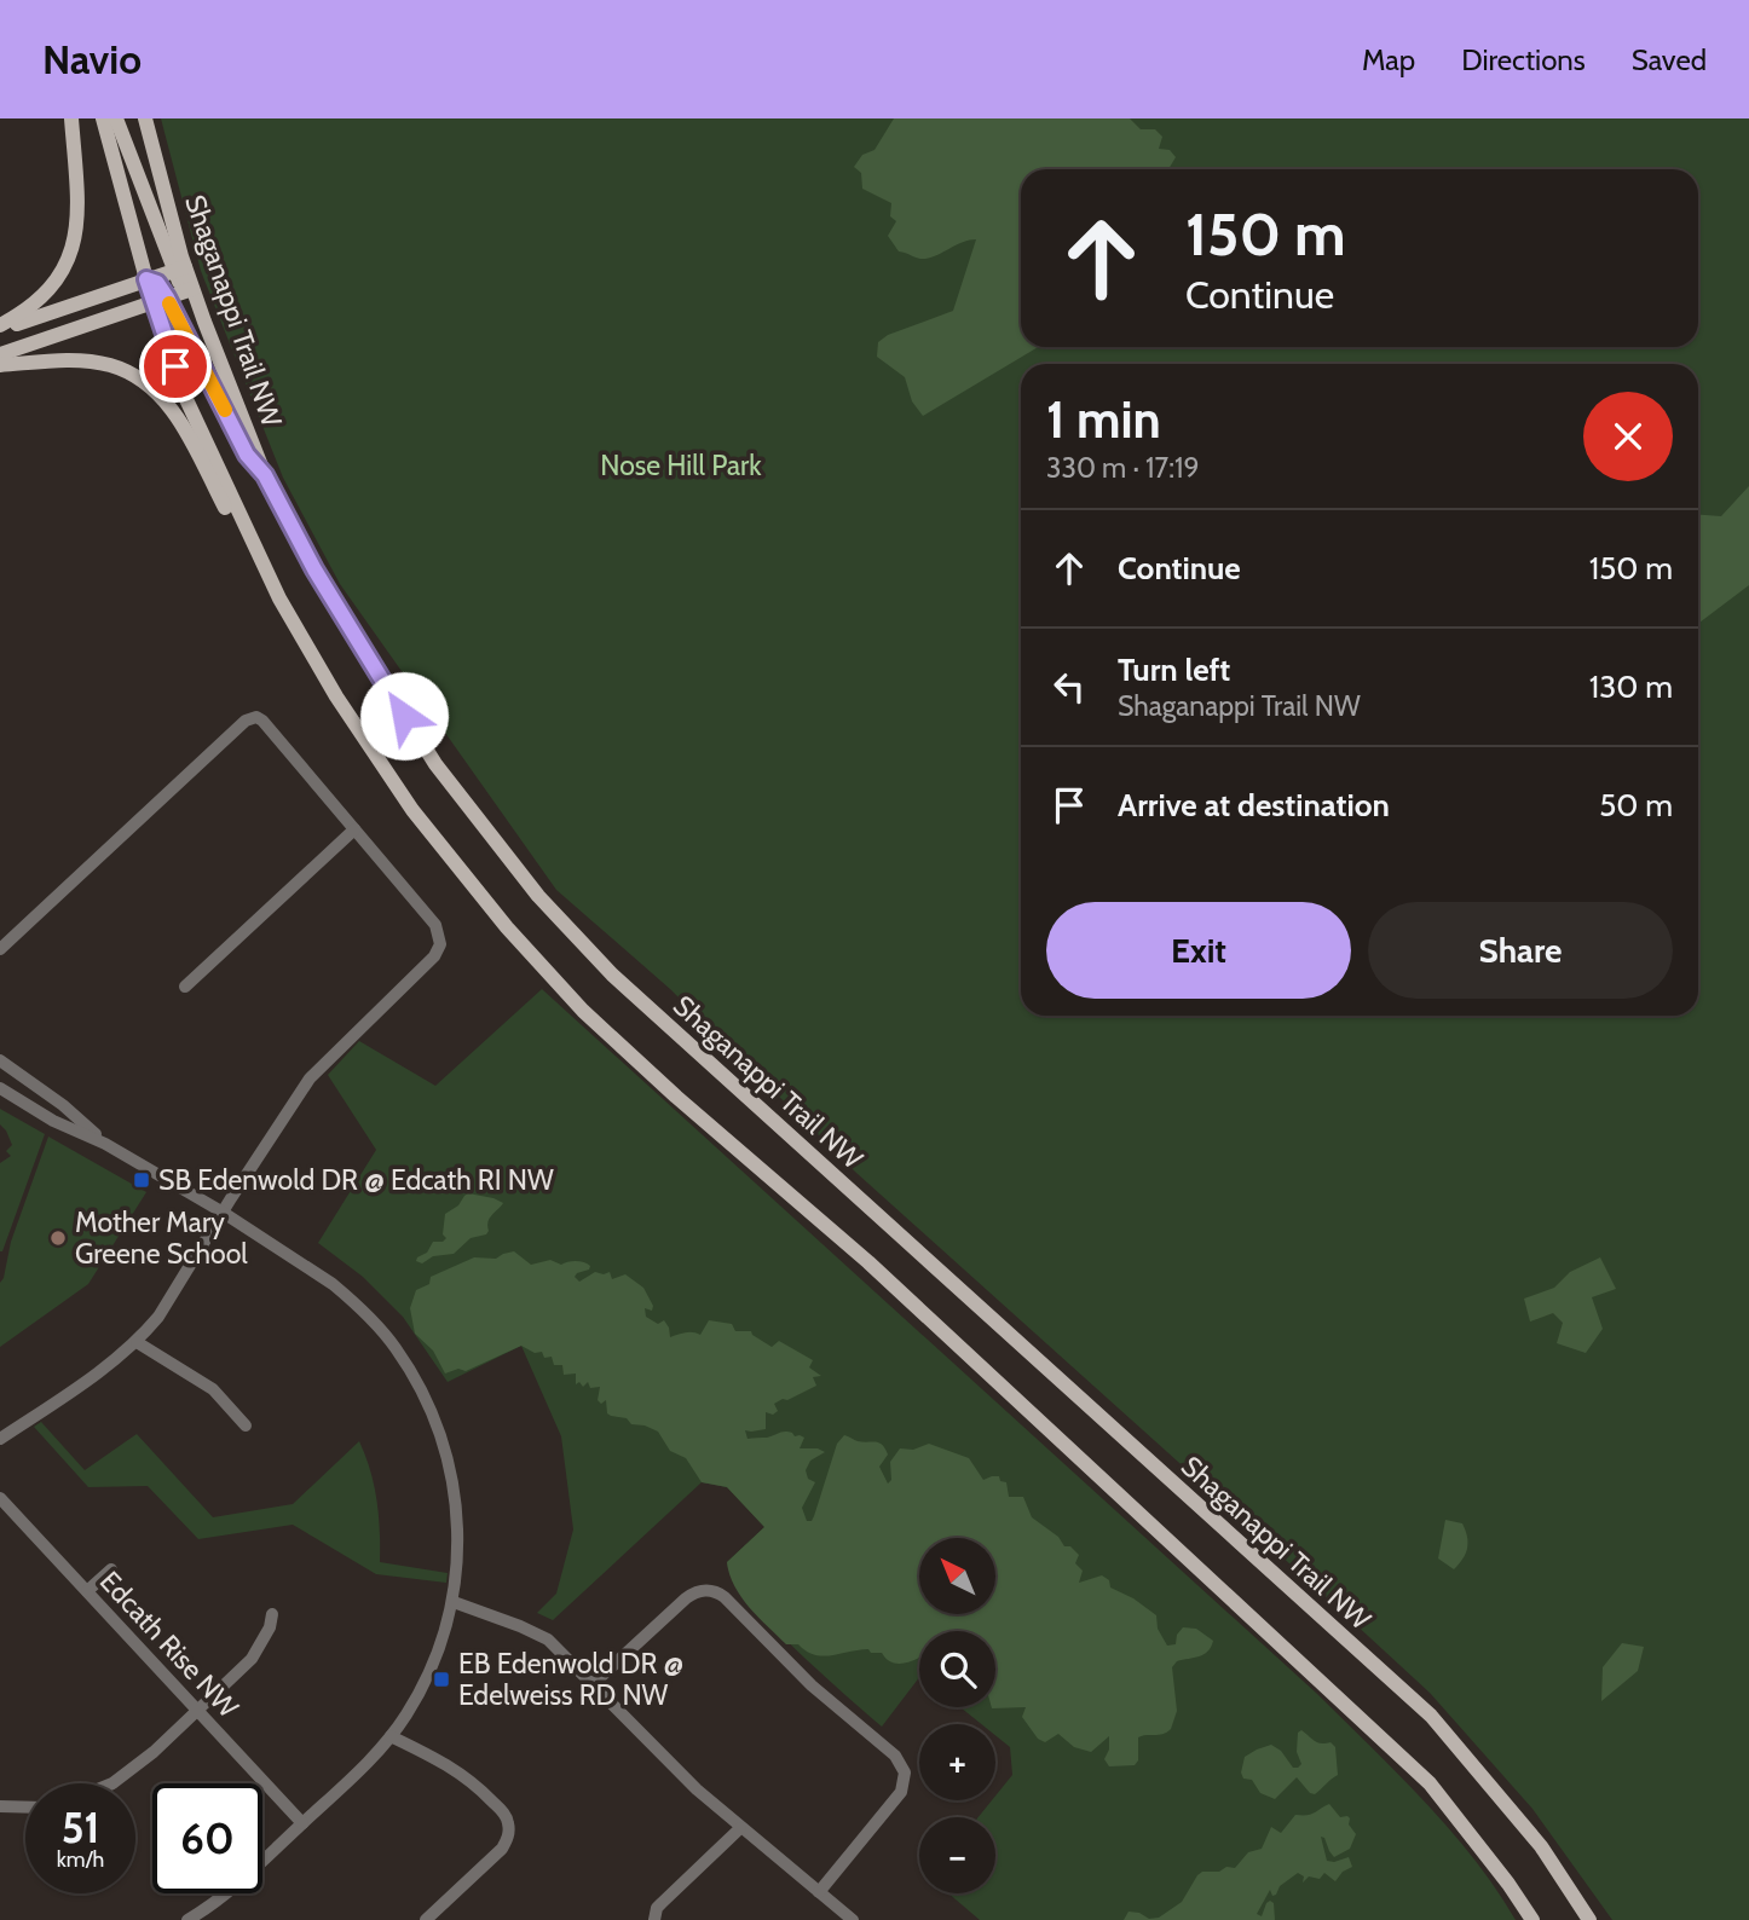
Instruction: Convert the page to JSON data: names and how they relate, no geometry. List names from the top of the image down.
{
  "streets": {
    "main road": ["Shaganappi Trail NW"],
    "street": ["Edcath Rise NW"]
  },
  "parks": ["Nose Hill Park"],
  "places": {
    "transit": ["SB Edenwold DR @ Edcath RI NW", "EB Edenwold DR @ Edelweiss RD NW"],
    "other": ["Mother Mary Greene School"]
  },
  "north": "top left",
  "page": {
    "header": "Navio",
    "nav": ["Map", "Directions", "Saved"],
    "turn": ["150 m", "Continue"],
    "heading": ["1 min", "330 m · 17:19"],
    "list": [
      {
        "name": "Continue",
        "value": "150 m"
      },
      {
        "name": "Turn left",
        "note": "Shaganappi Trail NW",
        "value": "130 m"
      },
      {
        "name": "Arrive at destination",
        "value": "50 m"
      }
    ],
    "buttons": ["Exit", "Share"],
    "map_buttons": ["+", "−"],
    "speed": "51 km/h",
    "limit": "60"
  }
}
